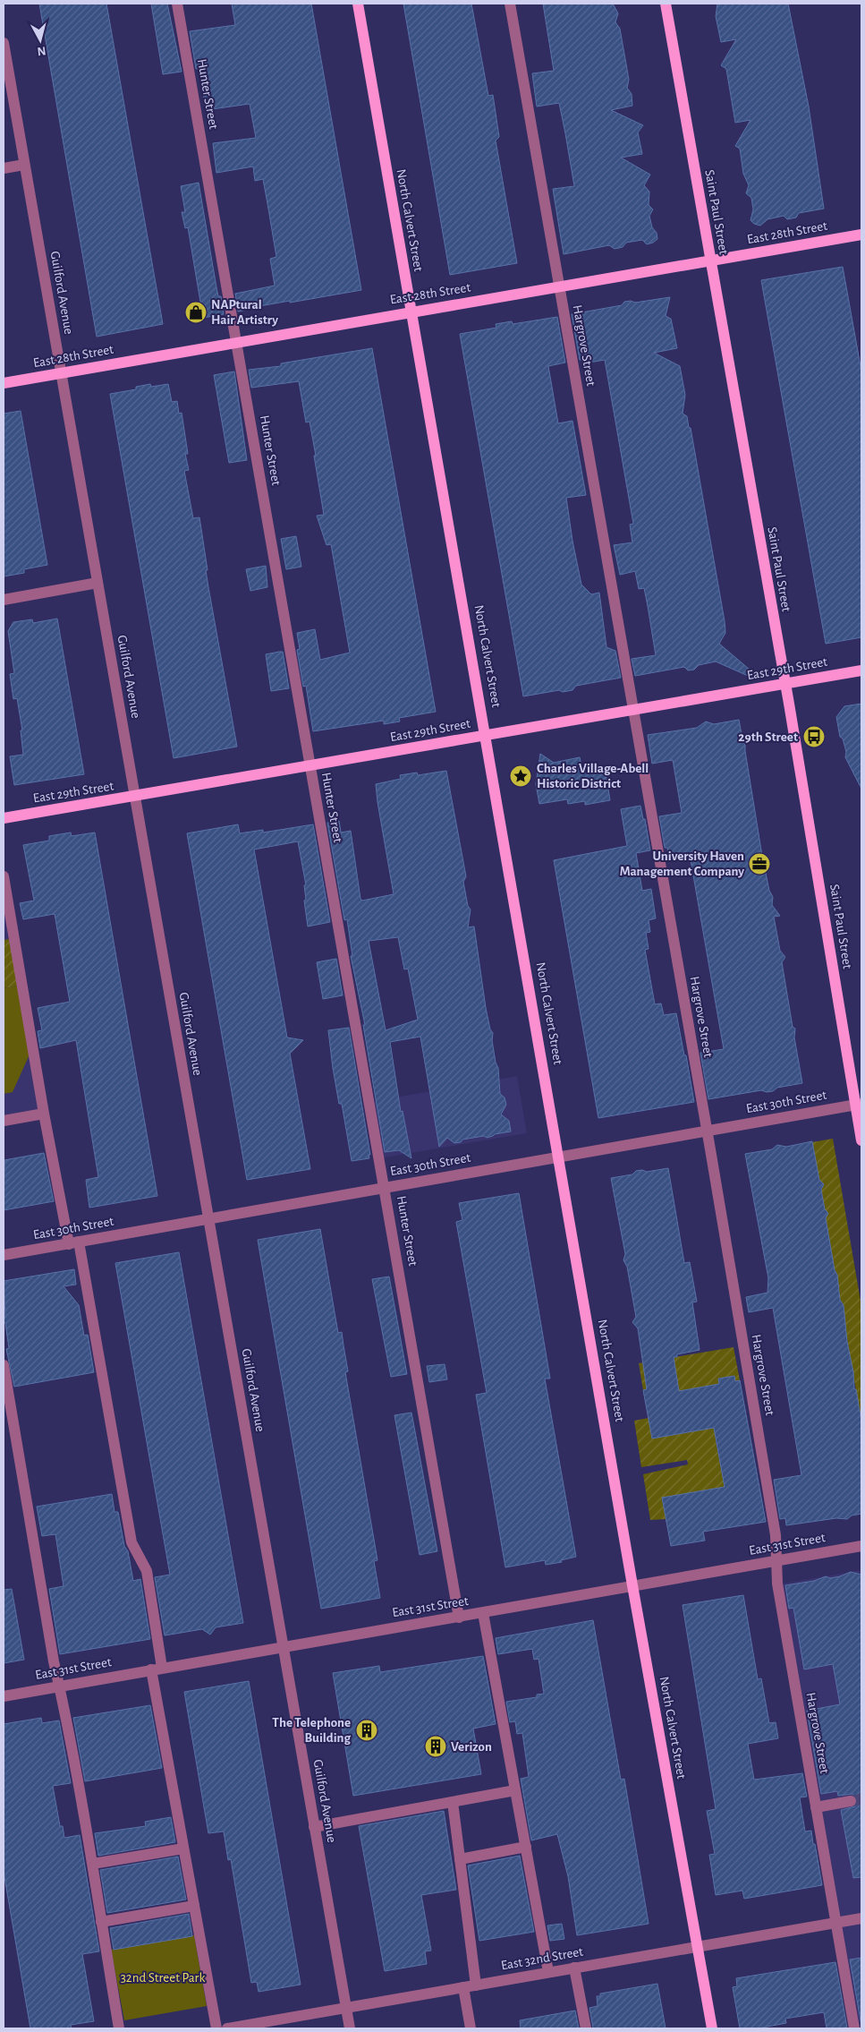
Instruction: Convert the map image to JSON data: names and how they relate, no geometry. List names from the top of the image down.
{
  "streets": {
    "main road": [
      "Saint Paul Street",
      "North Calvert Street",
      "East 28th Street",
      "East 29th Street"
    ],
    "street": [
      "Hunter Street",
      "Guilford Avenue",
      "Hargrove Street",
      "East 30th Street",
      "East 31st Street",
      "East 32nd Street"
    ]
  },
  "crossings": [
    ["Hunter Street", "East 28th Street"],
    ["Hunter Street", "East 29th Street"],
    ["Hunter Street", "East 30th Street"],
    ["Hunter Street", "East 31st Street"],
    ["Saint Paul Street", "East 28th Street"],
    ["Saint Paul Street", "East 29th Street"],
    ["Saint Paul Street", "East 30th Street"],
    ["North Calvert Street", "East 28th Street"],
    ["North Calvert Street", "East 29th Street"],
    ["North Calvert Street", "East 30th Street"],
    ["North Calvert Street", "East 31st Street"],
    ["North Calvert Street", "East 32nd Street"],
    ["East 28th Street", "Guilford Avenue"],
    ["East 28th Street", "Hargrove Street"],
    ["Guilford Avenue", "East 29th Street"],
    ["Guilford Avenue", "East 30th Street"],
    ["Guilford Avenue", "East 31st Street"],
    ["Guilford Avenue", "East 32nd Street"],
    ["Hargrove Street", "East 29th Street"],
    ["Hargrove Street", "East 30th Street"],
    ["Hargrove Street", "East 31st Street"],
    ["Hargrove Street", "East 32nd Street"]
  ],
  "parks": ["32nd Street Park"],
  "places": {
    "shop": ["NAPtural Hair Artistry"],
    "bus stop": ["29th Street"],
    "place": ["Charles Village-Abell Historic District"],
    "office": ["University Haven Management Company"],
    "building": ["The Telephone Building", "Verizon"]
  },
  "north": "bottom"
}
